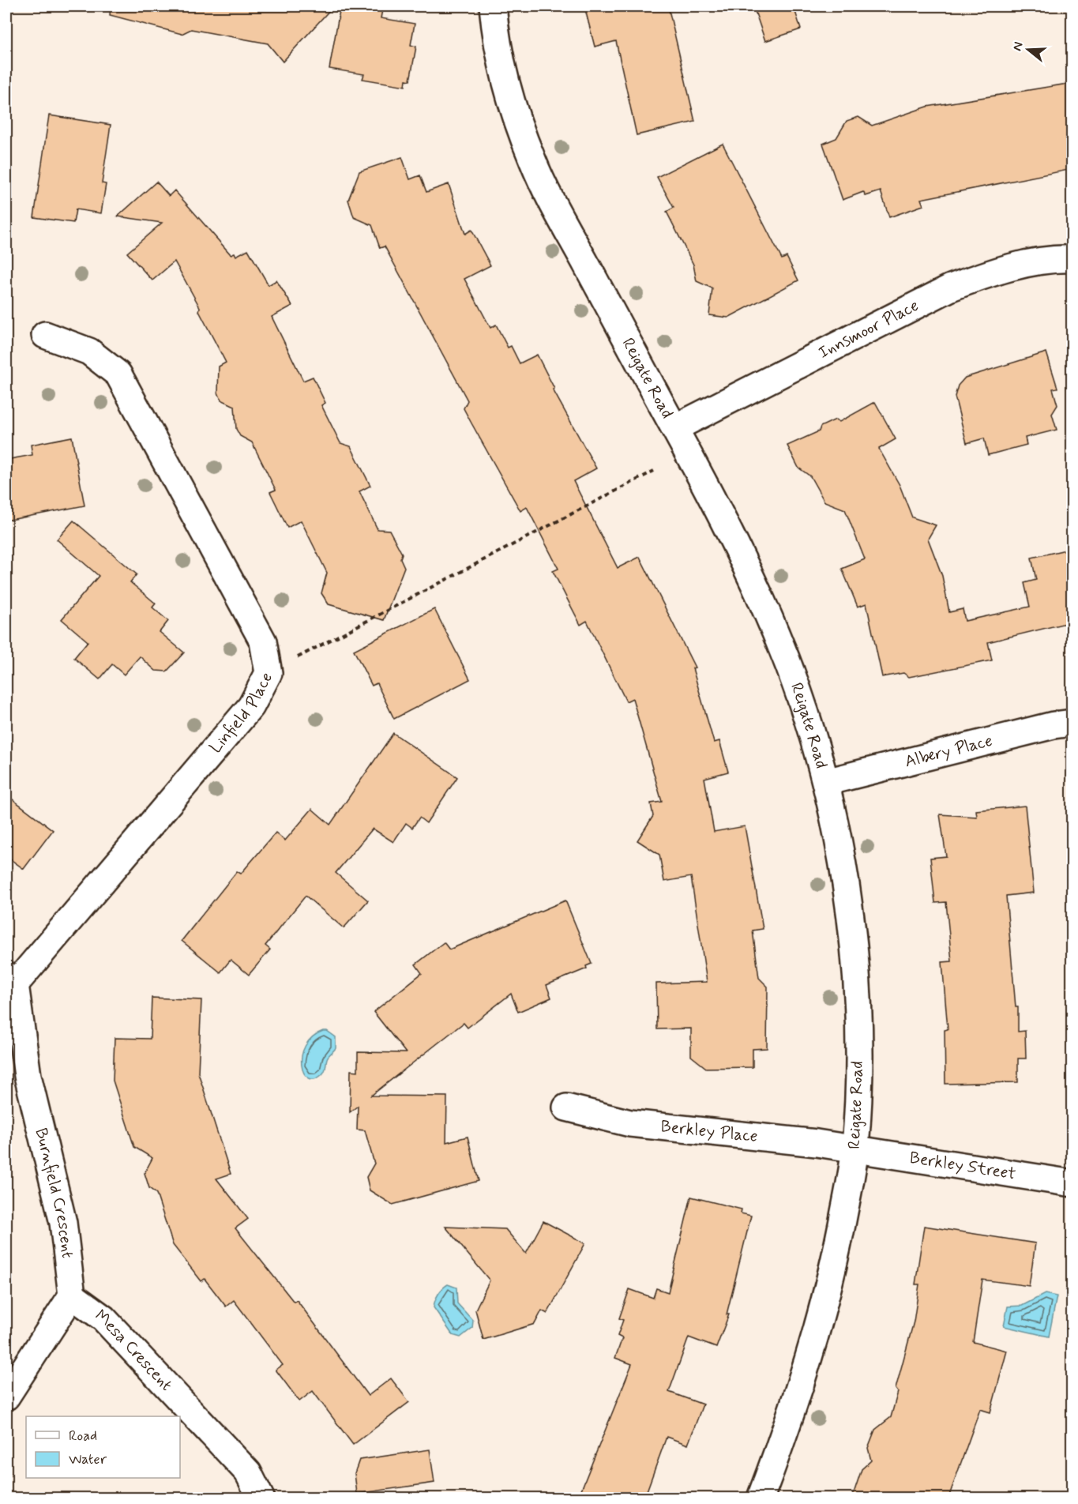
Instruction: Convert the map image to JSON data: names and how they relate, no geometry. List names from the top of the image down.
{
  "streets": {
    "street": [
      "Innsmoor Place",
      "Reigate Road",
      "Linfield Place",
      "Albery Place",
      "Berkley Place",
      "Berkley Street",
      "Burnfield Crescent",
      "Mesa Crescent"
    ]
  },
  "crossings": [
    ["Innsmoor Place", "Reigate Road"],
    ["Reigate Road", "Albery Place"],
    ["Reigate Road", "Berkley Place"],
    ["Reigate Road", "Berkley Street"],
    ["Linfield Place", "Burnfield Crescent"],
    ["Berkley Place", "Berkley Street"],
    ["Burnfield Crescent", "Mesa Crescent"]
  ],
  "legend": ["Road", "Water"],
  "north": "left"
}
